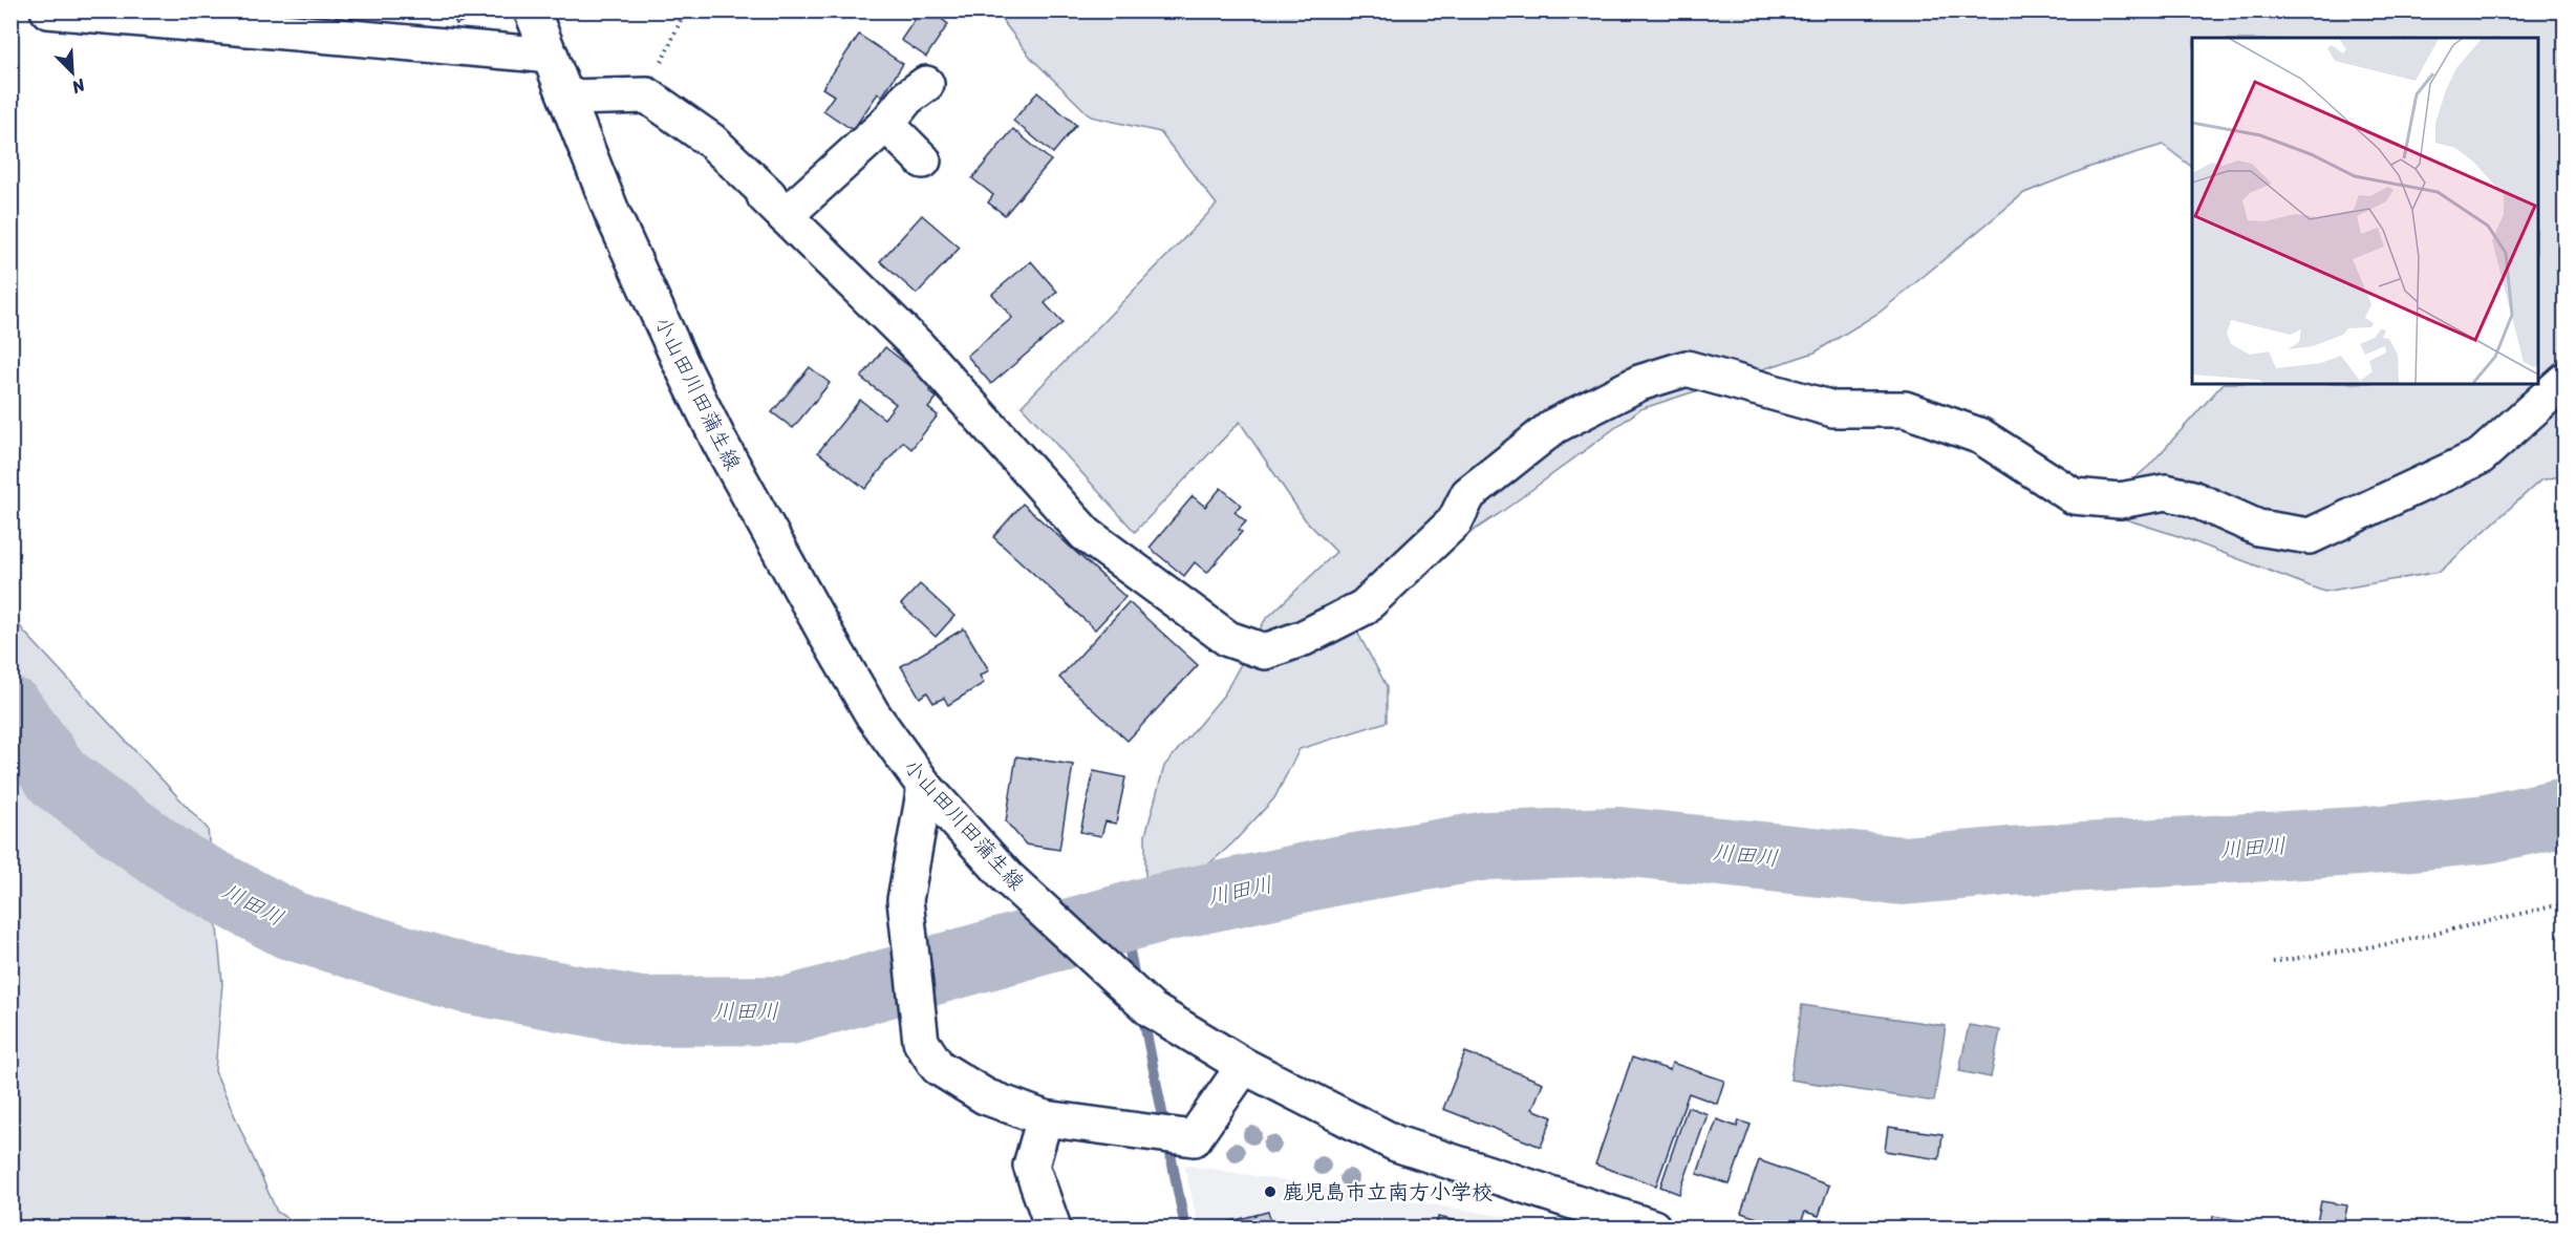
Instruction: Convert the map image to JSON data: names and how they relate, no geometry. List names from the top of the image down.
{
  "streets": {
    "street": ["小山田川田蒲生線"]
  },
  "water": ["川田川"],
  "places": ["鹿児島市立南方小学校"],
  "north": "bottom right"
}
